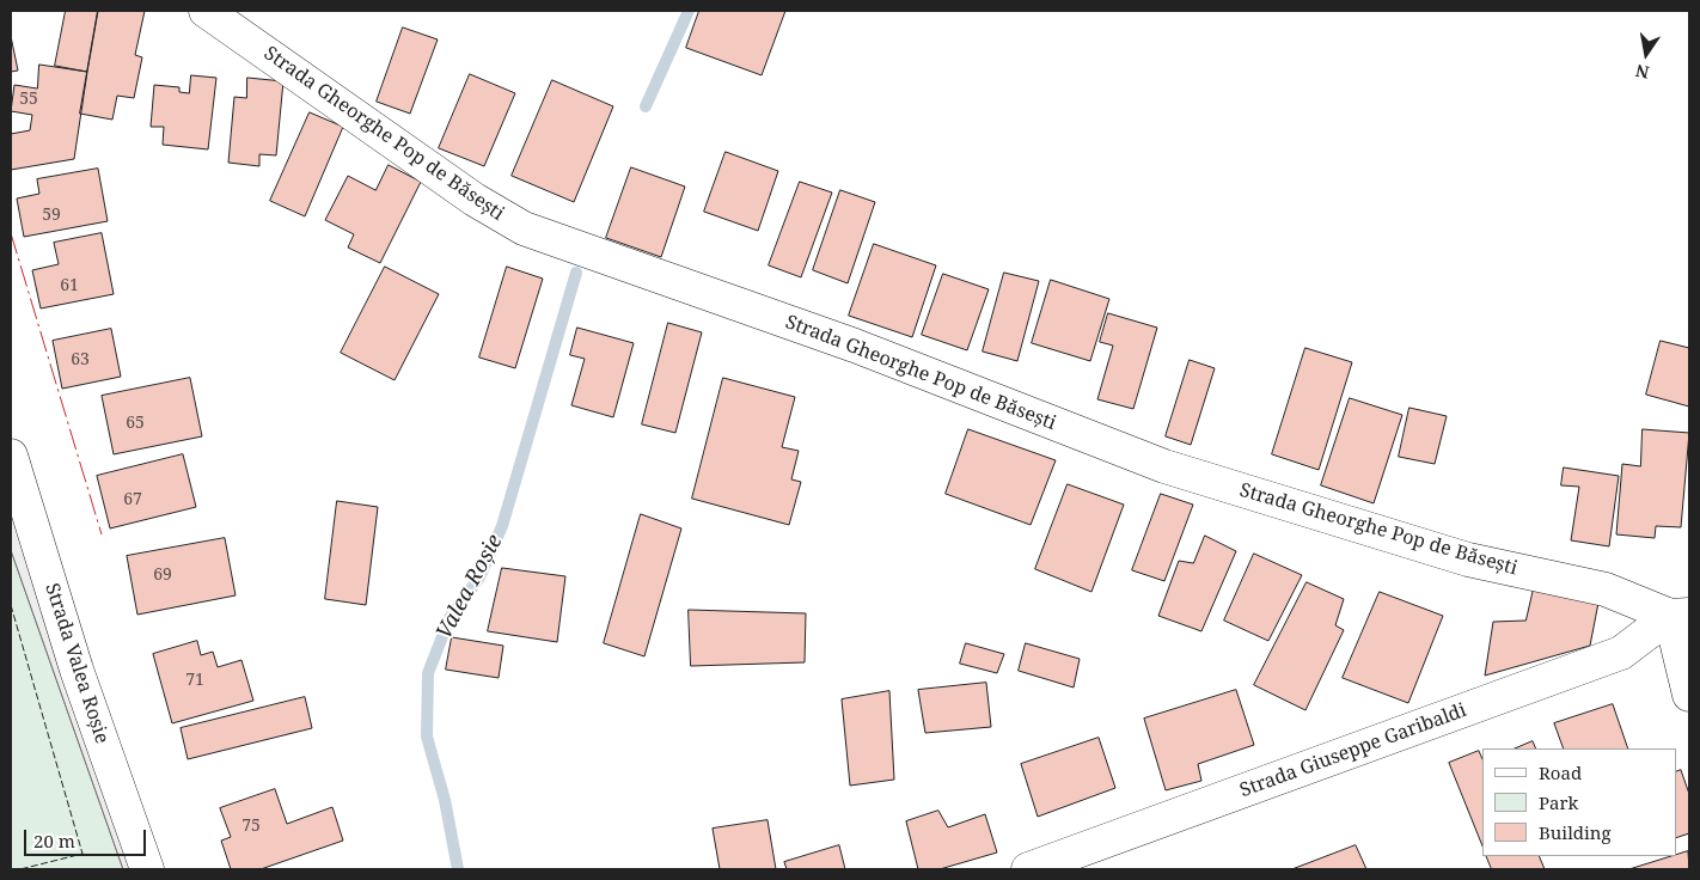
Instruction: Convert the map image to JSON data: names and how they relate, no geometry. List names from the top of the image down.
{
  "streets": {
    "street": ["Strada Gheorghe Pop de Băsești", "Strada Valea Roșie", "Strada Giuseppe Garibaldi"]
  },
  "crossings": [
    ["Strada Gheorghe Pop de Băsești", "Strada Giuseppe Garibaldi"]
  ],
  "water": ["Valea Roșie"],
  "house_numbers": [
    "55",
    "59",
    "61",
    "63",
    "65",
    "67",
    "69",
    "71",
    "75"
  ],
  "legend": ["Road", "Park", "Building"],
  "scale_bar": "20 m",
  "north": "bottom"
}
